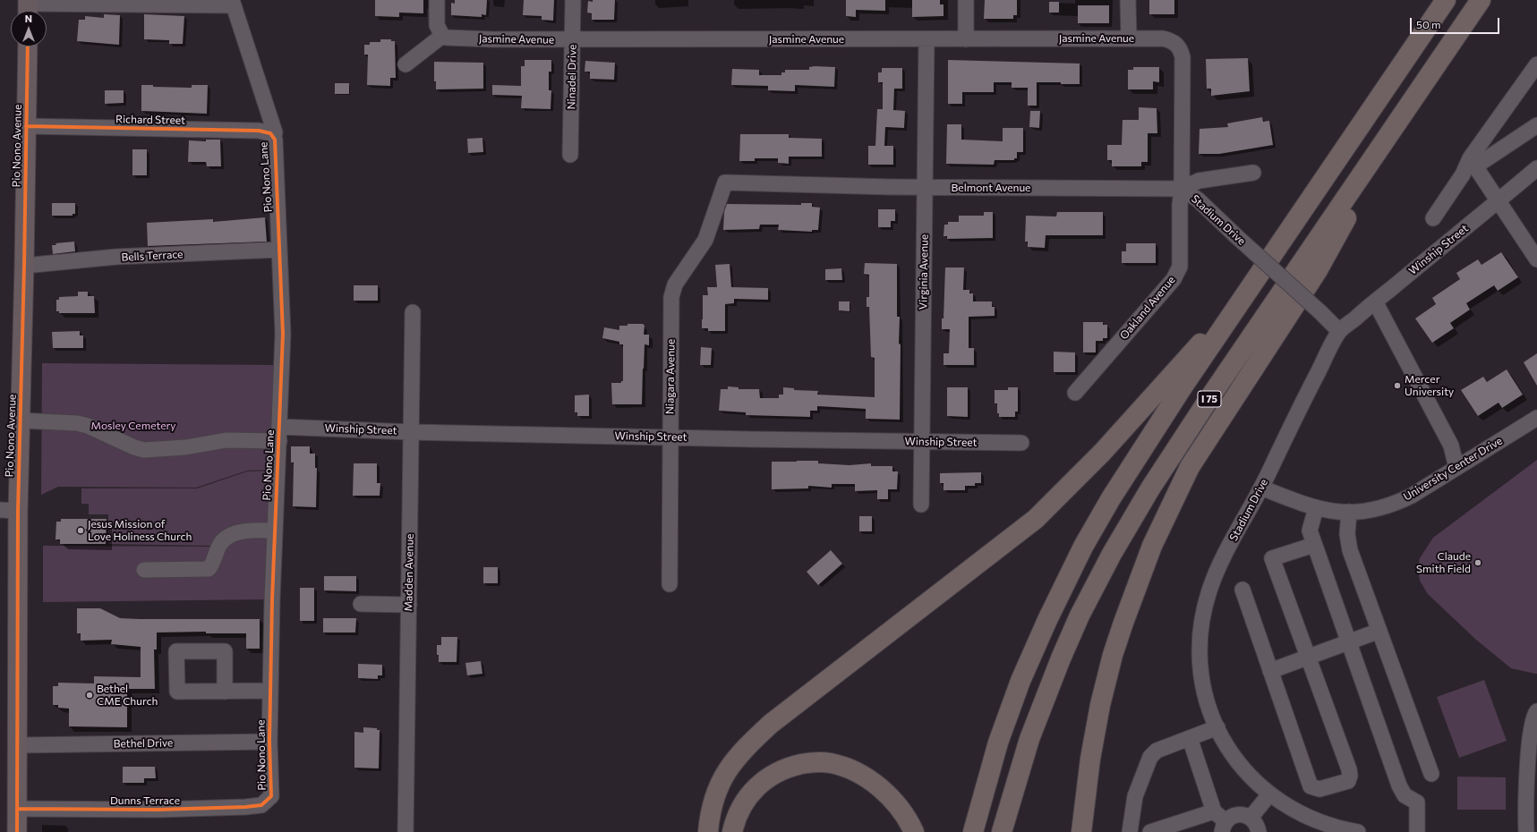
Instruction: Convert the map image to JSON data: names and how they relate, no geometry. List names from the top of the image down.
{
  "streets": {
    "highway": ["I 75"],
    "main road": ["Pio Nono Avenue"],
    "street": [
      "Jasmine Avenue",
      "Ninadel Drive",
      "Richard Street",
      "Pio Nono Lane",
      "Belmont Avenue",
      "Stadium Drive",
      "Winship Street",
      "Bells Terrace",
      "Virginia Avenue",
      "Oakland Avenue",
      "Niagara Avenue",
      "University Center Drive",
      "Madden Avenue",
      "Bethel Drive",
      "Dunns Terrace"
    ]
  },
  "crossings": [
    ["Jasmine Avenue", "Ninadel Drive"],
    ["Jasmine Avenue", "Virginia Avenue"],
    ["Jasmine Avenue", "Oakland Avenue"],
    ["Richard Street", "Pio Nono Avenue"],
    ["Richard Street", "Pio Nono Lane"],
    ["Pio Nono Avenue", "Winship Street"],
    ["Pio Nono Avenue", "Bells Terrace"],
    ["Pio Nono Avenue", "Bethel Drive"],
    ["Pio Nono Avenue", "Dunns Terrace"],
    ["Pio Nono Lane", "Winship Street"],
    ["Pio Nono Lane", "Bells Terrace"],
    ["Pio Nono Lane", "Bethel Drive"],
    ["Pio Nono Lane", "Dunns Terrace"],
    ["Belmont Avenue", "Stadium Drive"],
    ["Belmont Avenue", "Virginia Avenue"],
    ["Belmont Avenue", "Oakland Avenue"],
    ["Belmont Avenue", "Niagara Avenue"],
    ["Stadium Drive", "Winship Street"],
    ["Stadium Drive", "Oakland Avenue"],
    ["Stadium Drive", "University Center Drive"],
    ["Winship Street", "Virginia Avenue"],
    ["Winship Street", "Niagara Avenue"],
    ["Winship Street", "Madden Avenue"]
  ],
  "parks": ["Mosley Cemetery"],
  "places": [
    "Mercer University",
    "Jesus Mission of Love Holiness Church",
    "Claude Smith Field",
    "Bethel CME Church"
  ],
  "scale_bar": "50 m",
  "north": "top"
}
